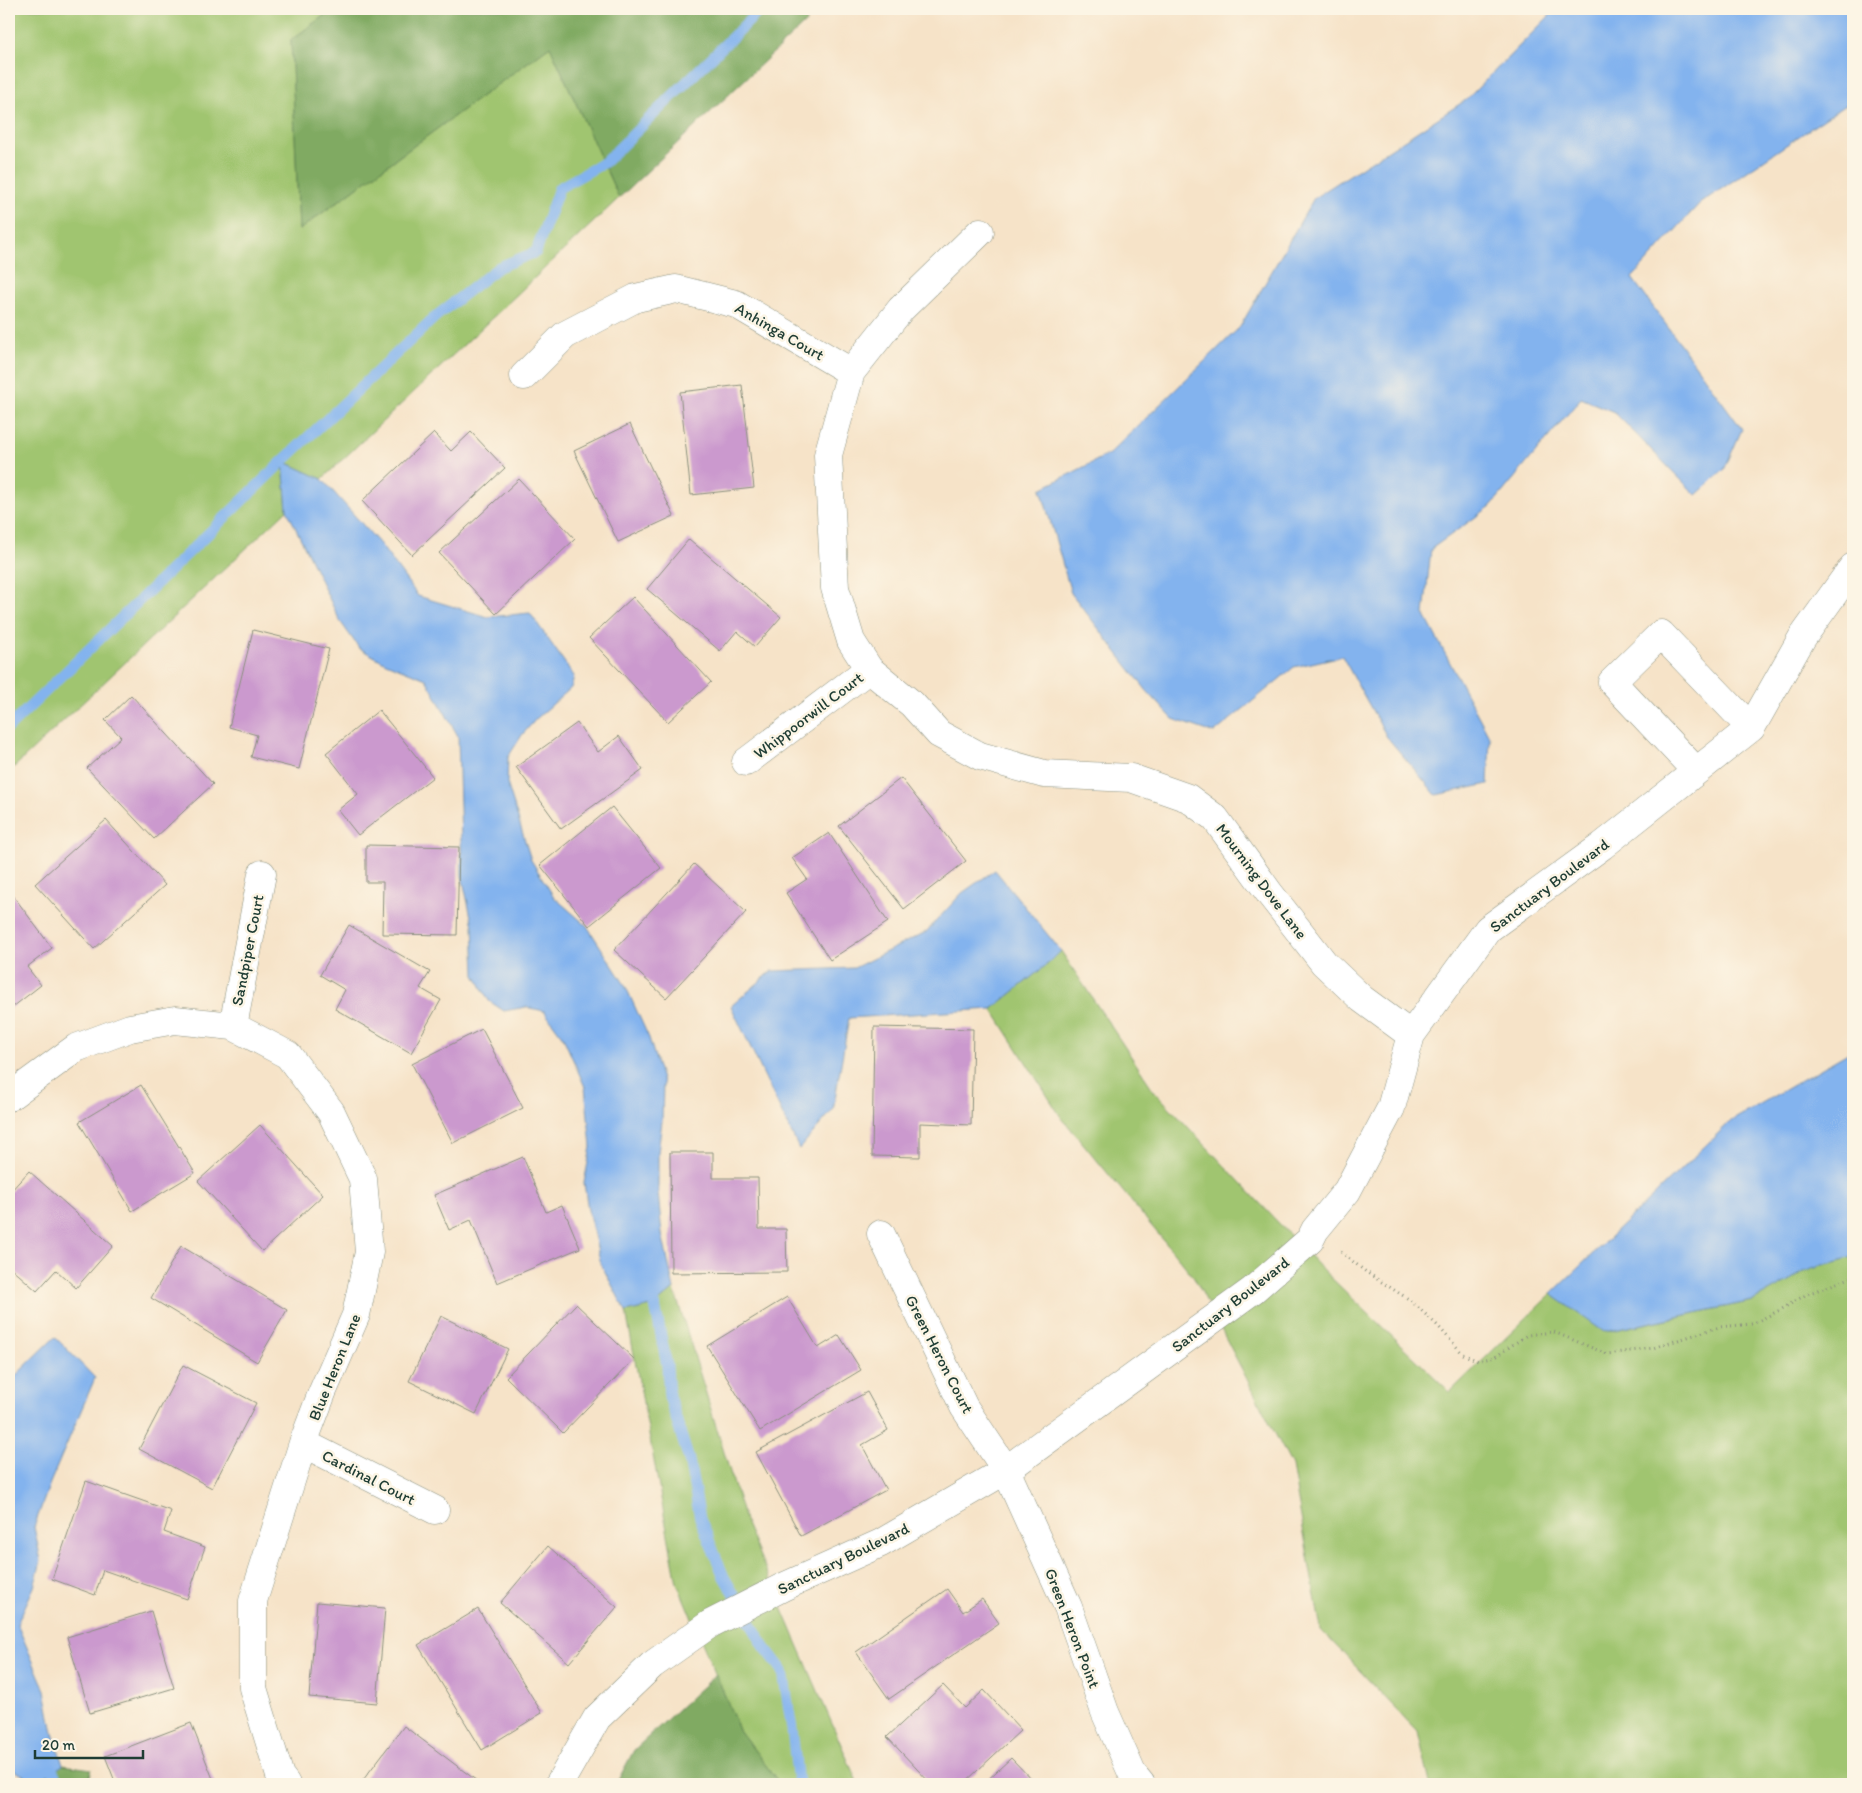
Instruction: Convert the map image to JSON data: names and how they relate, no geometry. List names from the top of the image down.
{
  "streets": {
    "street": [
      "Anhinga Court",
      "Whippoorwill Court",
      "Mourning Dove Lane",
      "Sanctuary Boulevard",
      "Sandpiper Court",
      "Green Heron Court",
      "Blue Heron Lane",
      "Cardinal Court",
      "Green Heron Point"
    ]
  },
  "crossings": [
    ["Anhinga Court", "Mourning Dove Lane"],
    ["Whippoorwill Court", "Mourning Dove Lane"],
    ["Mourning Dove Lane", "Sanctuary Boulevard"],
    ["Sanctuary Boulevard", "Green Heron Court"],
    ["Sanctuary Boulevard", "Green Heron Point"],
    ["Sandpiper Court", "Blue Heron Lane"],
    ["Green Heron Court", "Green Heron Point"],
    ["Blue Heron Lane", "Cardinal Court"]
  ],
  "scale_bar": "20 m"
}
